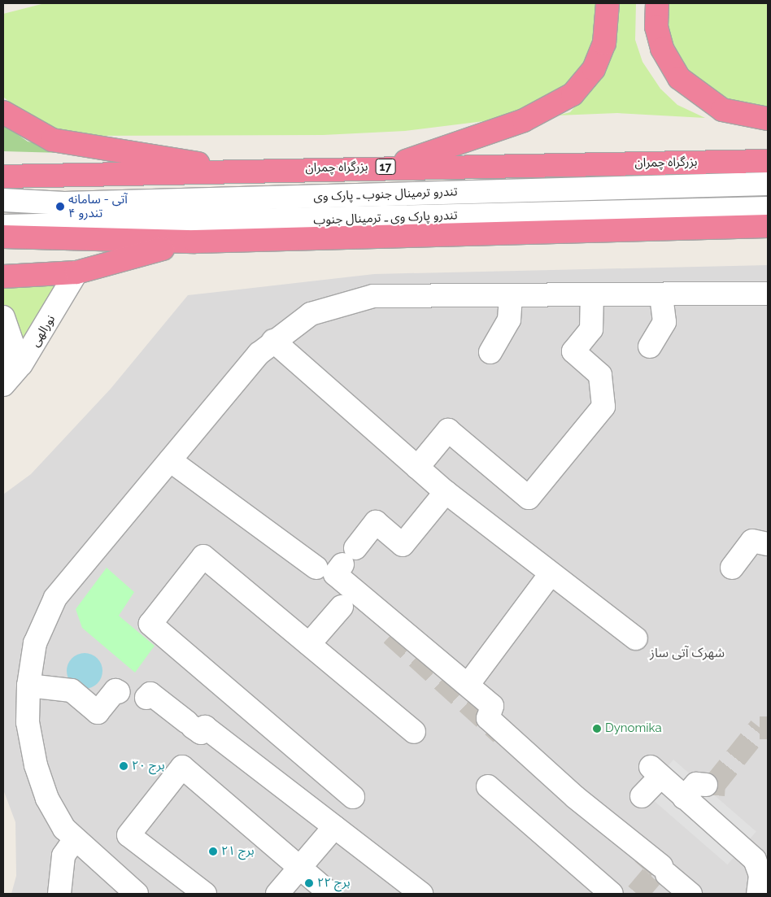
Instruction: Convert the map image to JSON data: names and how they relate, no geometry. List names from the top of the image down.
{
  "streets": {
    "highway": ["بزرگراه چمران", "17"],
    "street": ["تندرو ترمینال جنوب ـ پارک وی", "تندرو پارک وی ـ ترمینال جنوب", "نورالهی"]
  },
  "districts": ["شهرک آتی ساز"],
  "places": [
    "آتی - سامانه ۴ تندرو",
    "Dynomika",
    "برج ۲۰",
    "برج ۲۱",
    "برج ۲۲"
  ]
}
